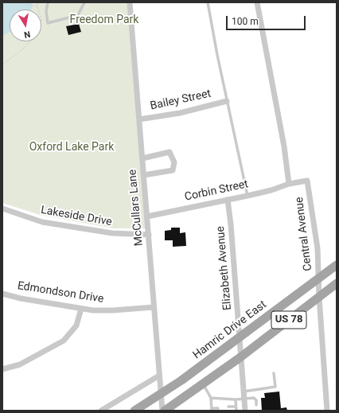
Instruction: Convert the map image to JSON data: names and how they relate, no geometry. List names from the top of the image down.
{
  "streets": {
    "main road": ["US 78", "Hamric Drive East"],
    "street": [
      "Bailey Street",
      "Corbin Street",
      "McCullars Lane",
      "Lakeside Drive",
      "Central Avenue",
      "Elizabeth Avenue",
      "Edmondson Drive"
    ]
  },
  "crossings": [
    ["Bailey Street", "McCullars Lane"],
    ["Corbin Street", "McCullars Lane"],
    ["Corbin Street", "Central Avenue"],
    ["Corbin Street", "Elizabeth Avenue"],
    ["McCullars Lane", "Lakeside Drive"],
    ["McCullars Lane", "Edmondson Drive"],
    ["McCullars Lane", "US 78"],
    ["McCullars Lane", "Hamric Drive East"],
    ["Central Avenue", "US 78"],
    ["Central Avenue", "Hamric Drive East"],
    ["Elizabeth Avenue", "US 78"],
    ["Elizabeth Avenue", "Hamric Drive East"]
  ],
  "parks": ["Freedom Park", "Oxford Lake Park"],
  "scale_bar": "100 m",
  "north": "bottom"
}
